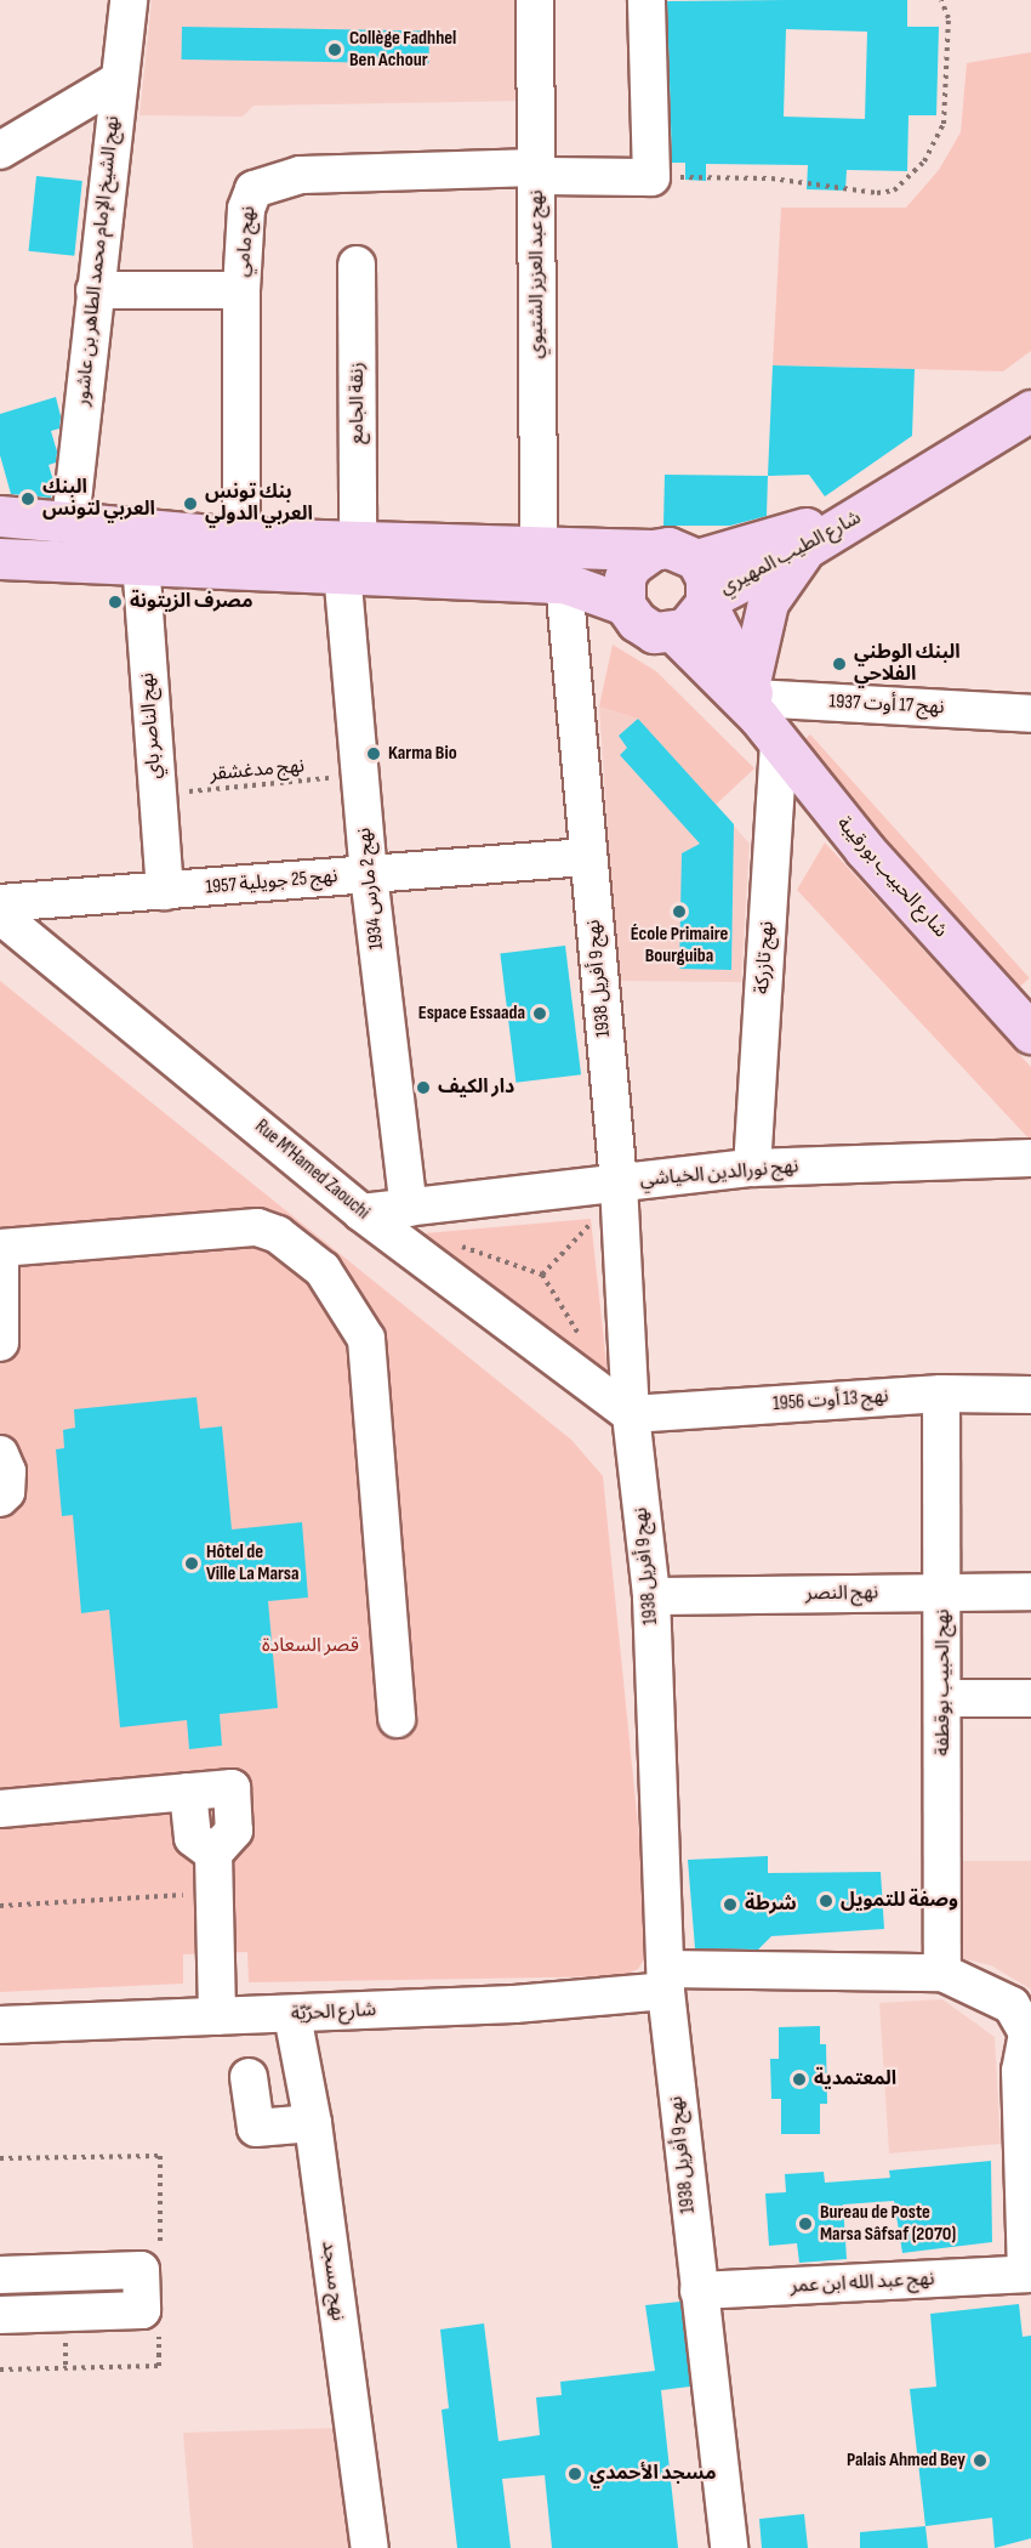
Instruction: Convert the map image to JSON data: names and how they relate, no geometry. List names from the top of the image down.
{
  "streets": {
    "main road": ["شارع الطيب المهيري", "شارع الحبيب بورقيبة"],
    "street": [
      "نهج مامي",
      "نهج الشيخ الإمام محمد الطاهر بن عاشور",
      "نهج عبد العزيز الشتيوي",
      "زنقة الجامع",
      "نهج 17 أوت 1937",
      "نهج الناصر باي",
      "نهج 25 جويلية 1957",
      "نهج 2 مارس 1934",
      "نهج تازركة",
      "نهج 9 أفريل 1938",
      "Rue M'Hamed Zaouchi",
      "نهج نورالدين الخياشي",
      "نهج 13 أوت 1956",
      "نهج النصر",
      "نهج الحبيب بوقطفة",
      "شارع الحرّيّة",
      "نهج مسجد",
      "نهج عبد الله ابن عمر"
    ],
    "path": ["نهج مدغشقر"]
  },
  "crossings": [
    ["نهج مامي", "نهج عبد العزيز الشتيوي"],
    ["زنقة الجامع", "نهج 2 مارس 1934"],
    ["نهج 17 أوت 1937", "شارع الحبيب بورقيبة"],
    ["نهج 17 أوت 1937", "نهج تازركة"],
    ["نهج الناصر باي", "نهج مدغشقر"],
    ["نهج الناصر باي", "نهج 25 جويلية 1957"],
    ["نهج مدغشقر", "نهج 2 مارس 1934"],
    ["شارع الحبيب بورقيبة", "نهج تازركة"],
    ["نهج 25 جويلية 1957", "نهج 2 مارس 1934"],
    ["نهج 25 جويلية 1957", "نهج 9 أفريل 1938"],
    ["نهج 2 مارس 1934", "نهج نورالدين الخياشي"],
    ["نهج تازركة", "نهج نورالدين الخياشي"],
    ["نهج 9 أفريل 1938", "Rue M'Hamed Zaouchi"],
    ["نهج 9 أفريل 1938", "نهج نورالدين الخياشي"],
    ["نهج 9 أفريل 1938", "نهج 13 أوت 1956"],
    ["نهج 9 أفريل 1938", "نهج النصر"],
    ["نهج 9 أفريل 1938", "شارع الحرّيّة"],
    ["نهج 9 أفريل 1938", "نهج عبد الله ابن عمر"],
    ["Rue M'Hamed Zaouchi", "نهج نورالدين الخياشي"],
    ["Rue M'Hamed Zaouchi", "نهج 13 أوت 1956"],
    ["نهج 13 أوت 1956", "نهج الحبيب بوقطفة"],
    ["نهج النصر", "نهج الحبيب بوقطفة"],
    ["نهج الحبيب بوقطفة", "شارع الحرّيّة"],
    ["شارع الحرّيّة", "نهج مسجد"]
  ],
  "parks": ["قصر السعادة"],
  "places": [
    "Collège Fadhhel Ben Achour",
    "البنك العربي لتونس",
    "بنك تونس العربي الدولي",
    "مصرف الزيتونة",
    "البنك الوطني الفلاحي",
    "Karma Bio",
    "École Primaire Bourguiba",
    "Espace Essaada",
    "دار الكيف",
    "Hôtel de Ville La Marsa",
    "وصفة للتمويل",
    "شرطة",
    "المعتمدية",
    "Bureau de Poste Marsa Sâfsaf (2070)",
    "Palais Ahmed Bey",
    "مسجد الأحمدي"
  ]
}
